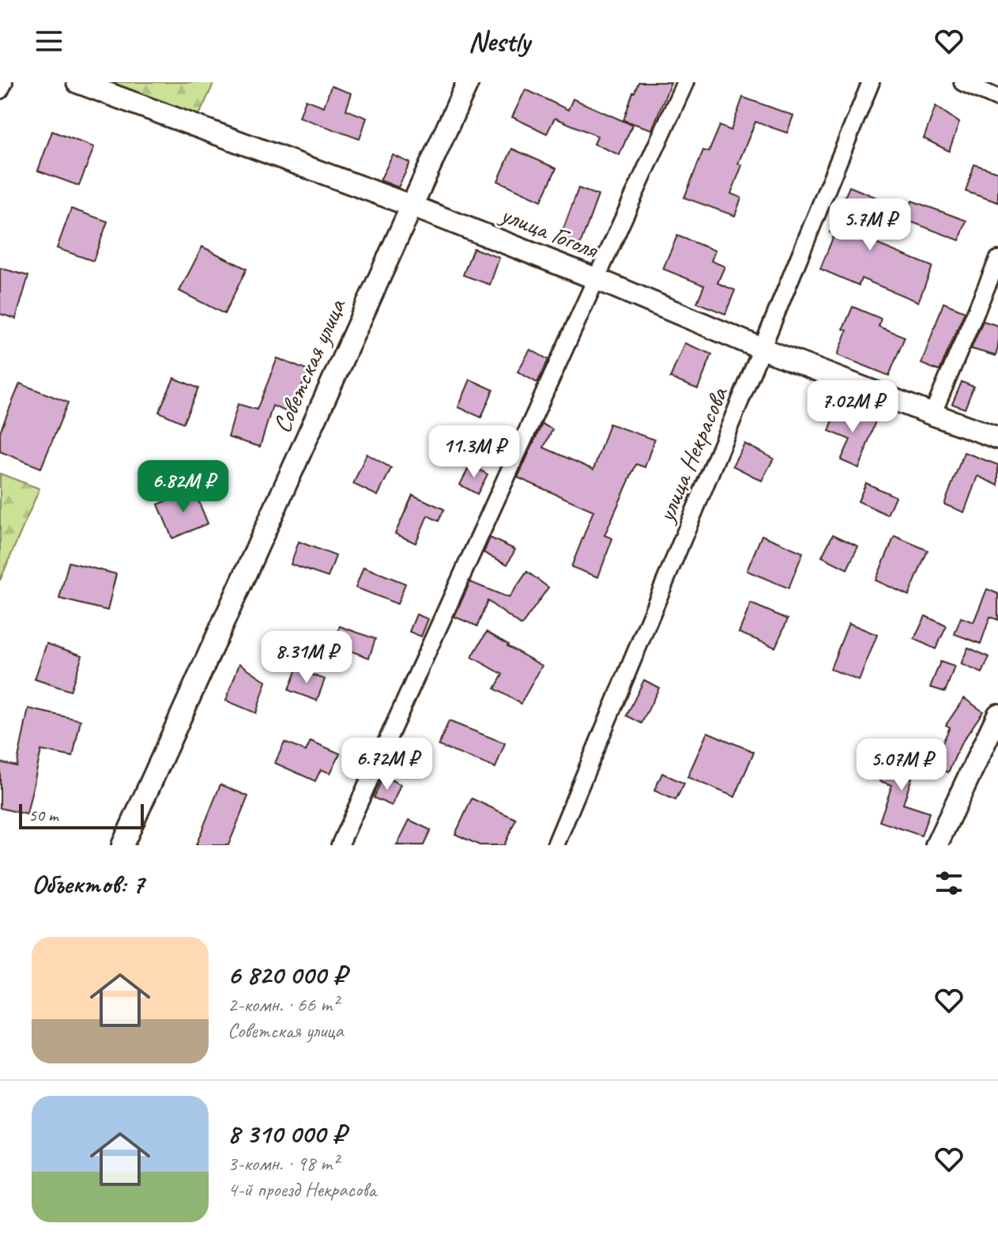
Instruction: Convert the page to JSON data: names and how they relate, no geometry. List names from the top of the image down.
{
  "streets": {
    "street": ["улица Гоголя", "Советская улица", "улица Некрасова"]
  },
  "crossings": [
    ["улица Гоголя", "Советская улица"],
    ["улица Гоголя", "улица Некрасова"]
  ],
  "scale_bar": "50 m",
  "page": {
    "header": "Nestly",
    "price": [
      "5.7M ₽",
      "7.02M ₽",
      "11.3M ₽",
      "6.82M ₽",
      "8.31M ₽",
      "6.72M ₽",
      "5.07M ₽"
    ],
    "scale": "50 m",
    "heading": "Объектов: 7",
    "list": [
      {
        "name": "6 820 000 ₽",
        "note": "2-комн. · 66 m² · Советская улица"
      },
      {
        "name": "8 310 000 ₽",
        "note": "3-комн. · 98 m² · 4-й проезд Некрасова"
      }
    ]
  }
}
